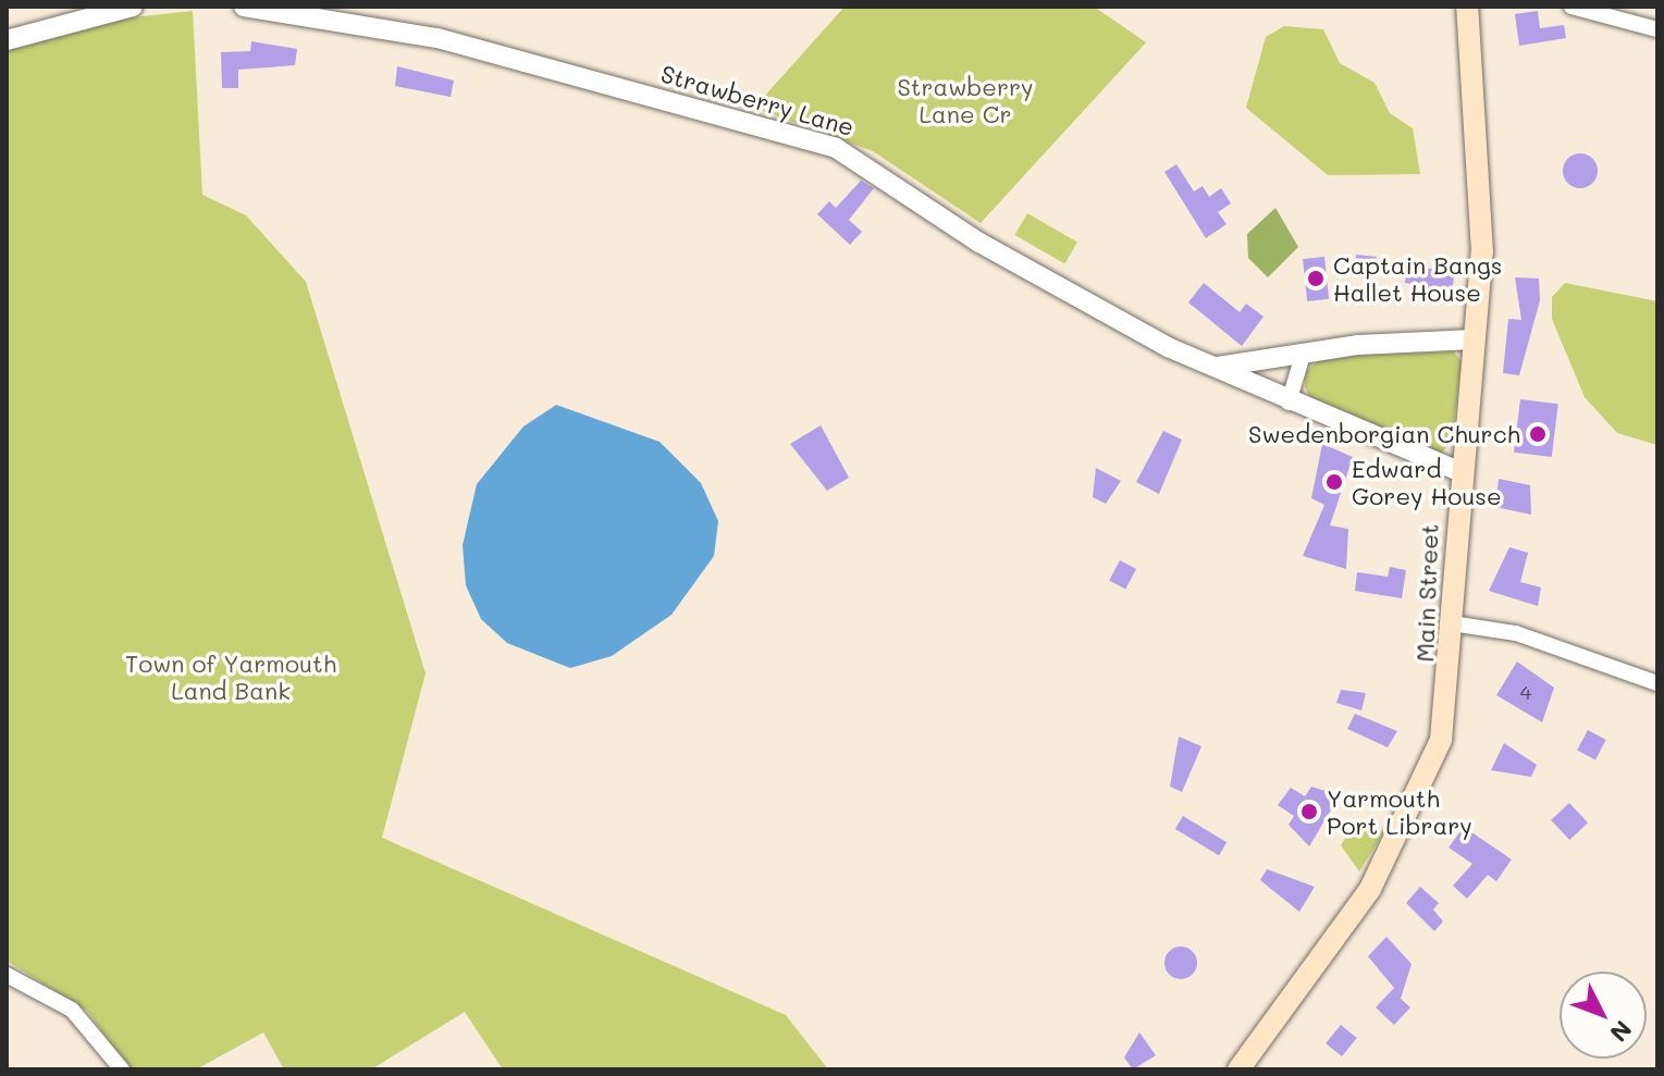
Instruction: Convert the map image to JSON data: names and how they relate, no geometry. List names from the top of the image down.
{
  "streets": {
    "main road": ["Main Street"],
    "street": ["Strawberry Lane"]
  },
  "crossings": [
    ["Strawberry Lane", "Main Street"]
  ],
  "parks": ["Strawberry Lane Cr", "Town of Yarmouth Land Bank"],
  "places": [
    "Captain Bangs Hallet House",
    "Swedenborgian Church",
    "Edward Gorey House",
    "Yarmouth Port Library"
  ],
  "house_numbers": ["4"],
  "north": "bottom right"
}
